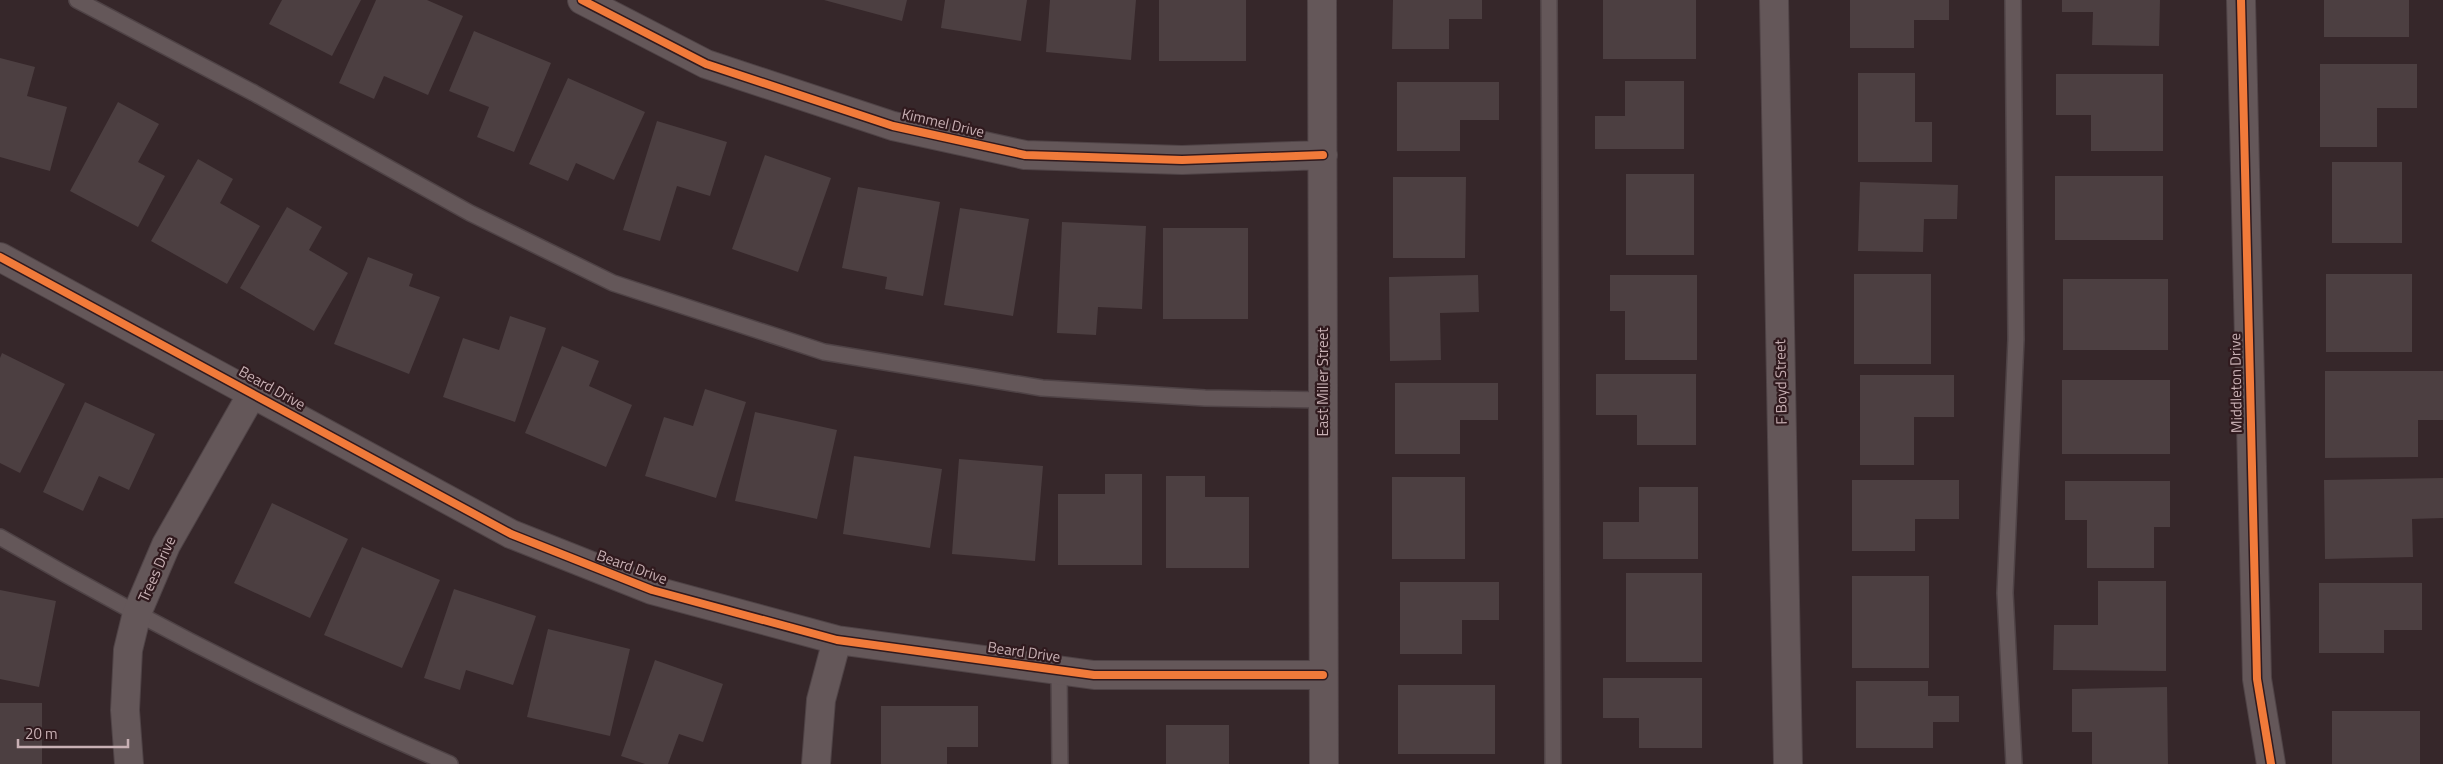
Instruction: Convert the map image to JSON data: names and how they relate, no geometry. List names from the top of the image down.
{
  "streets": {
    "street": [
      "Kimmel Drive",
      "East Miller Street",
      "F Boyd Street",
      "Middleton Drive",
      "Beard Drive",
      "Trees Drive"
    ]
  },
  "crossings": [
    ["Kimmel Drive", "East Miller Street"],
    ["East Miller Street", "Beard Drive"],
    ["Beard Drive", "Trees Drive"]
  ],
  "scale_bar": "20 m"
}
